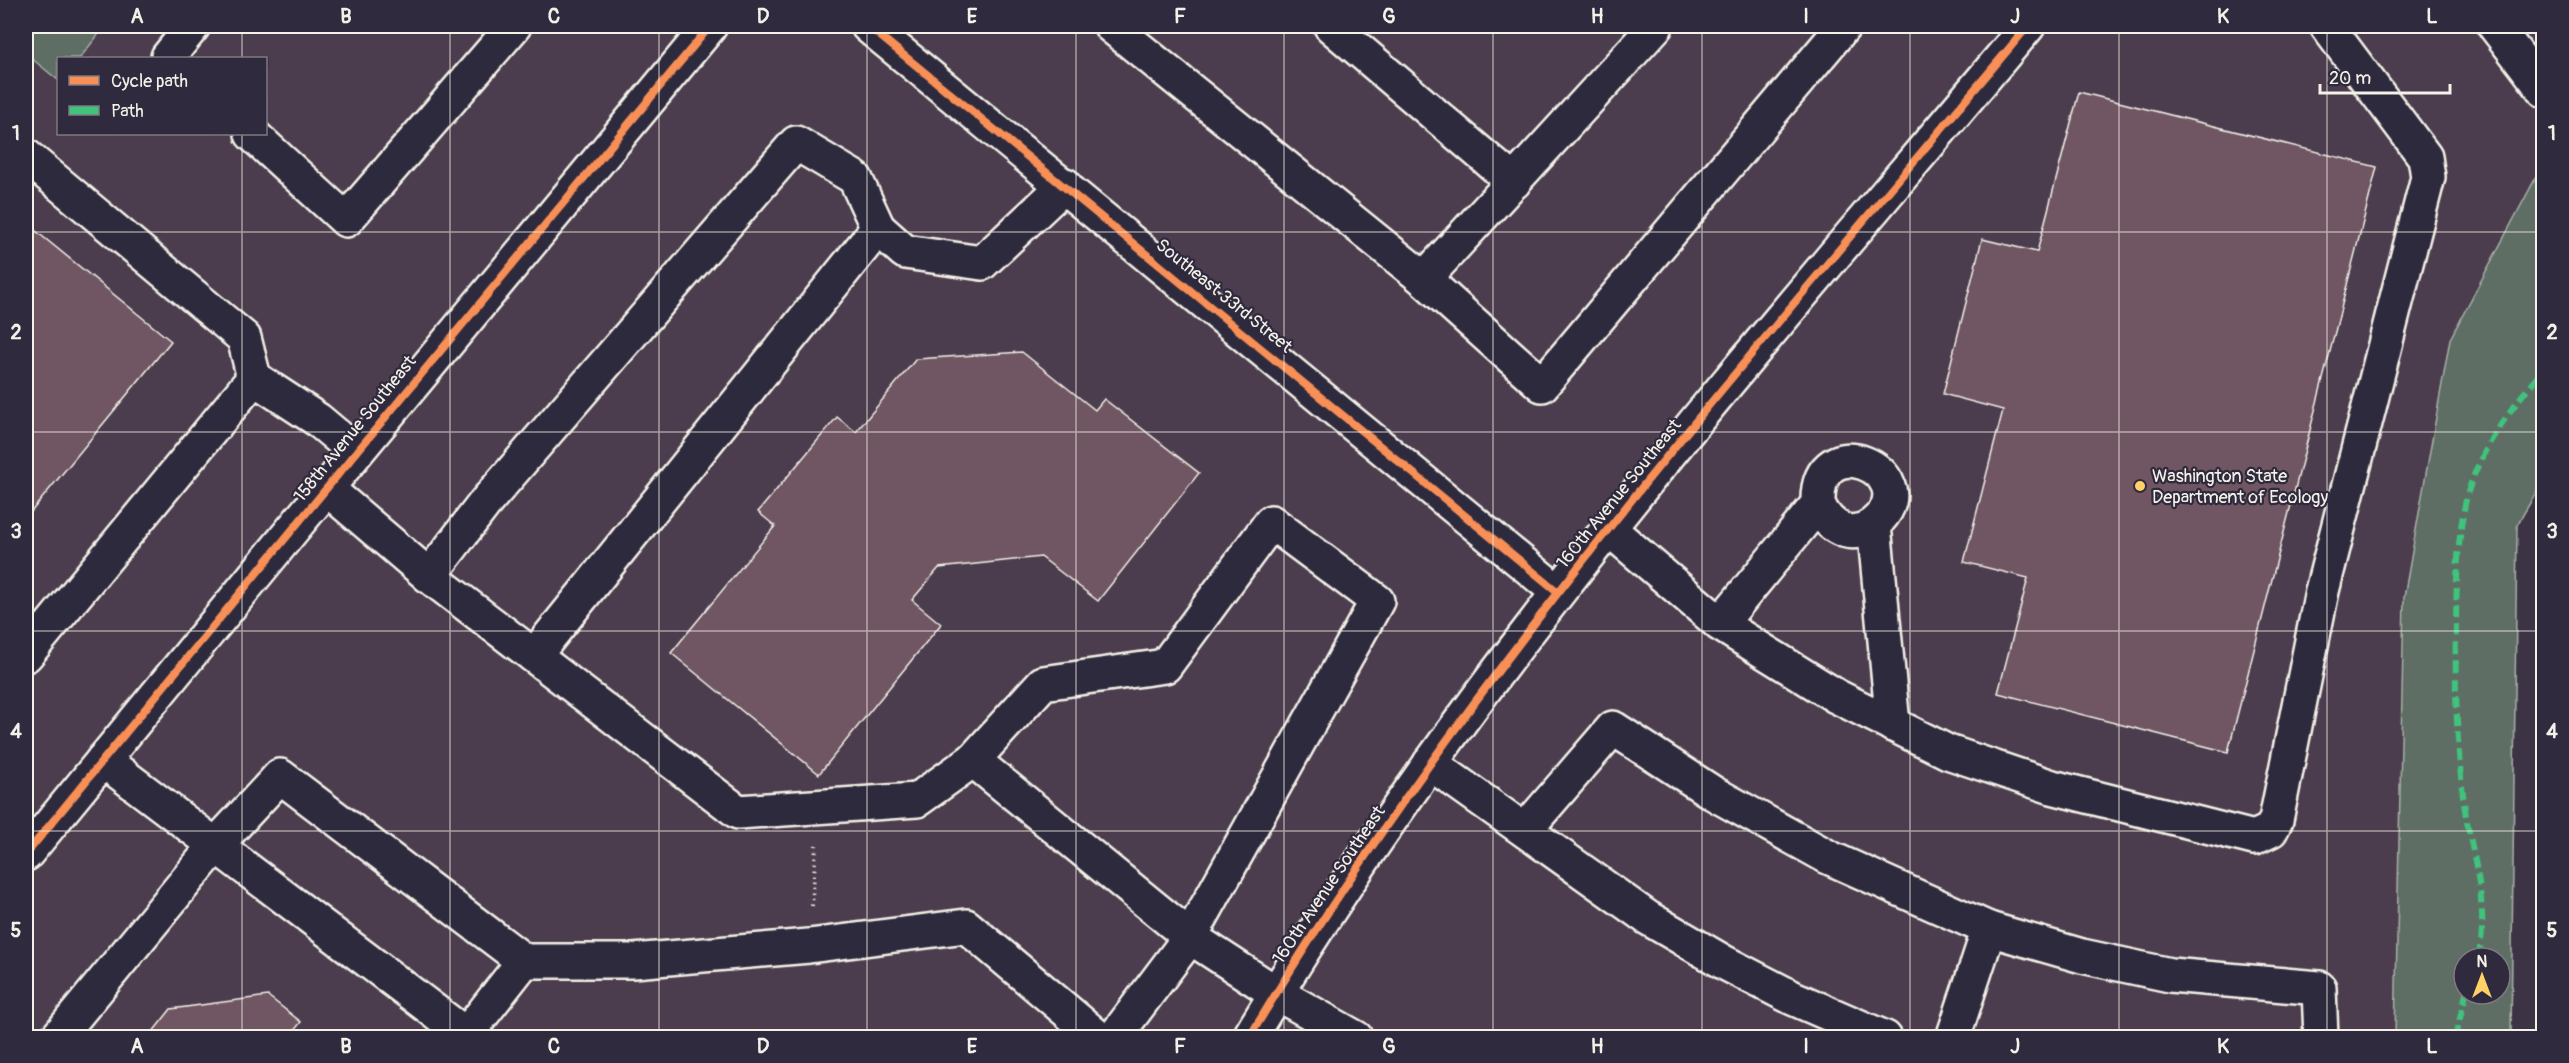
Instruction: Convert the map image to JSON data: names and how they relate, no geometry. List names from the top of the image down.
{
  "streets": {
    "street": ["Southeast 33rd Street", "158th Avenue Southeast", "160th Avenue Southeast"]
  },
  "crossings": [
    ["Southeast 33rd Street", "160th Avenue Southeast"]
  ],
  "places": ["Washington State Department of Ecology"],
  "legend": ["Cycle path", "Path"],
  "scale_bar": "20 m",
  "north": "top",
  "grid": {
    "columns": [
      "A",
      "B",
      "C",
      "D",
      "E",
      "F",
      "G",
      "H",
      "I",
      "J",
      "K",
      "L"
    ],
    "rows": [
      "1",
      "2",
      "3",
      "4",
      "5"
    ]
  }
}
